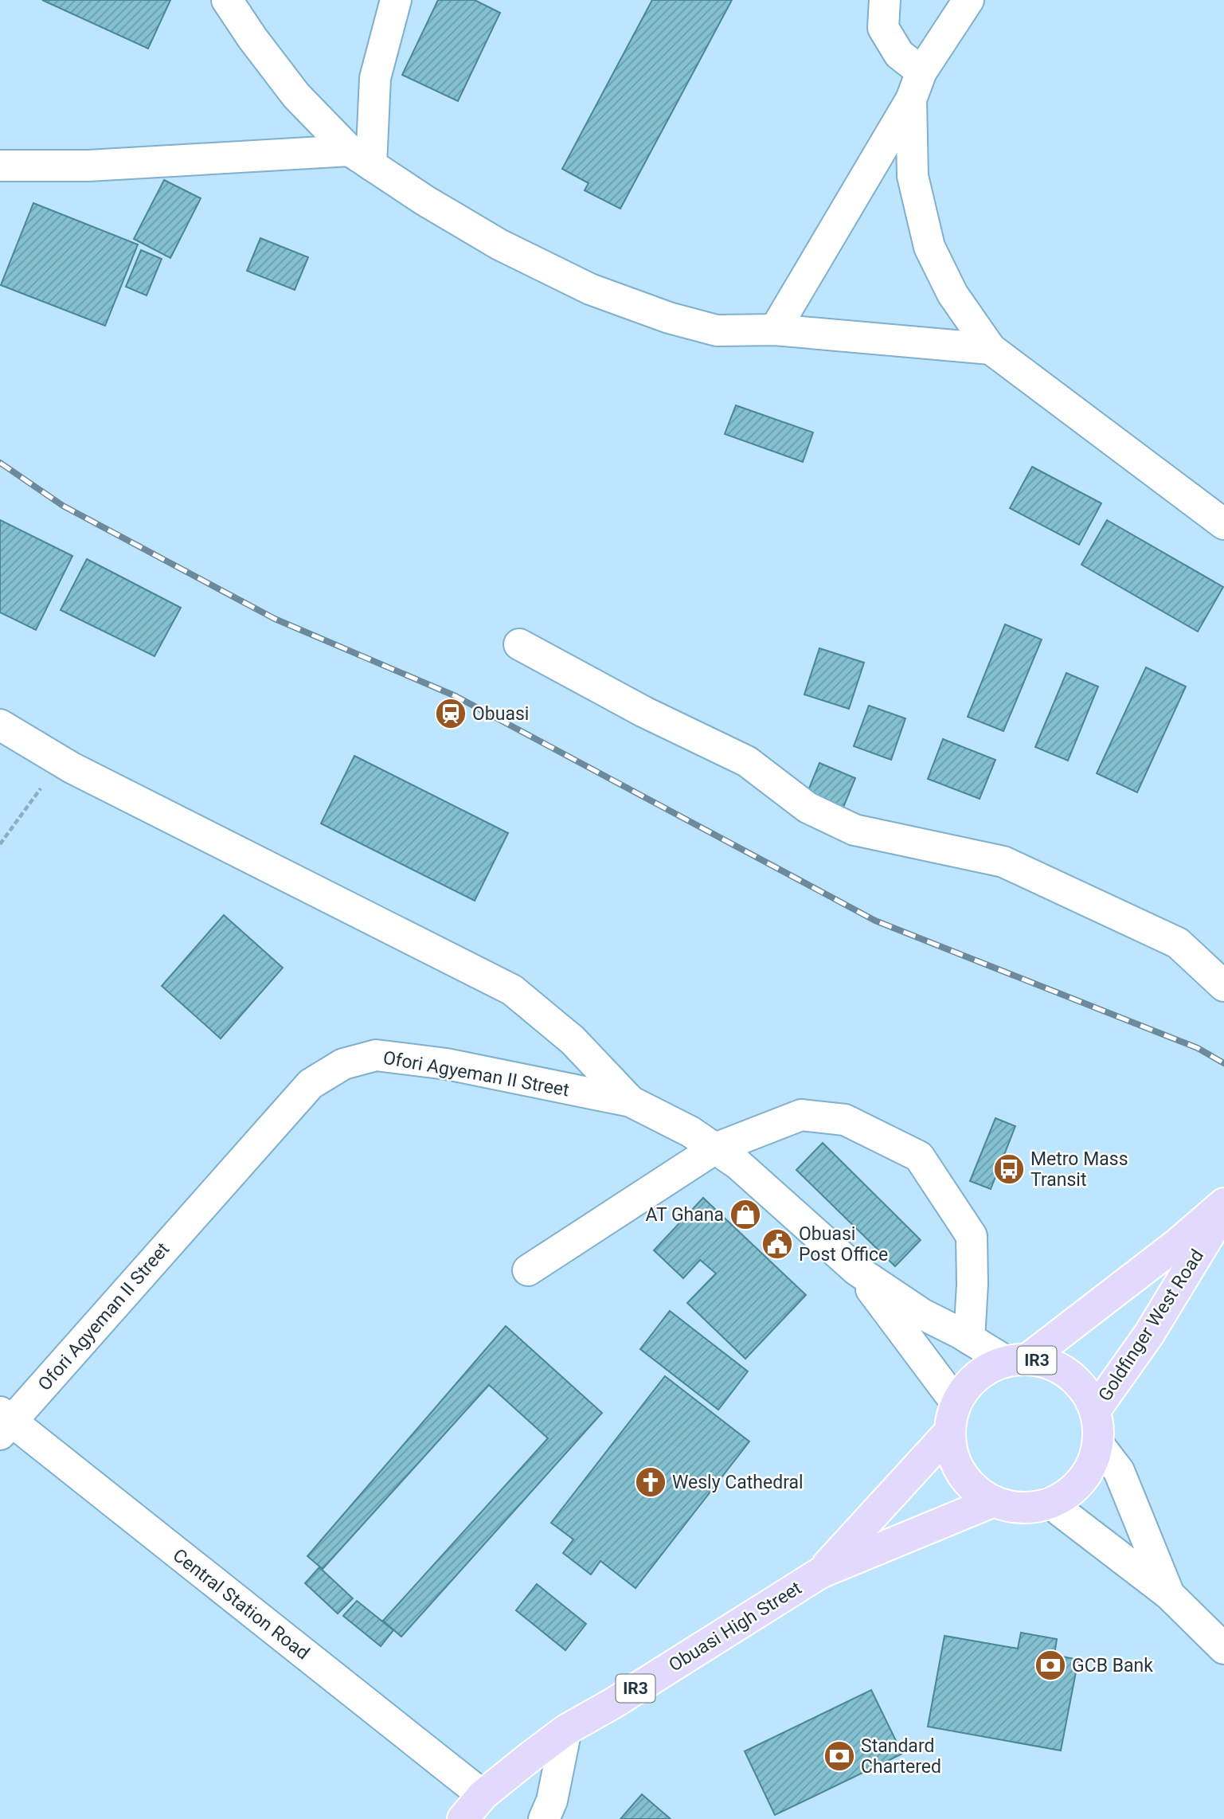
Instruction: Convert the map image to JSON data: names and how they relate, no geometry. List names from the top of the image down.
{
  "streets": {
    "main road": ["Goldfinger West Road", "IR3", "Obuasi High Street"],
    "street": ["Ofori Agyeman II Street", "Central Station Road"]
  },
  "crossings": [
    ["Ofori Agyeman II Street", "Goldfinger West Road"],
    ["Ofori Agyeman II Street", "IR3"],
    ["Ofori Agyeman II Street", "Central Station Road"],
    ["Ofori Agyeman II Street", "Obuasi High Street"],
    ["Goldfinger West Road", "IR3"],
    ["Goldfinger West Road", "Obuasi High Street"],
    ["IR3", "Obuasi High Street"],
    ["Central Station Road", "Obuasi High Street"]
  ],
  "places": {
    "station": ["Obuasi"],
    "bus stop": ["Metro Mass Transit"],
    "shop": ["AT Ghana"],
    "public building": ["Obuasi Post Office"],
    "church": ["Wesly Cathedral"],
    "bank": ["GCB Bank", "Standard Chartered"]
  }
}
